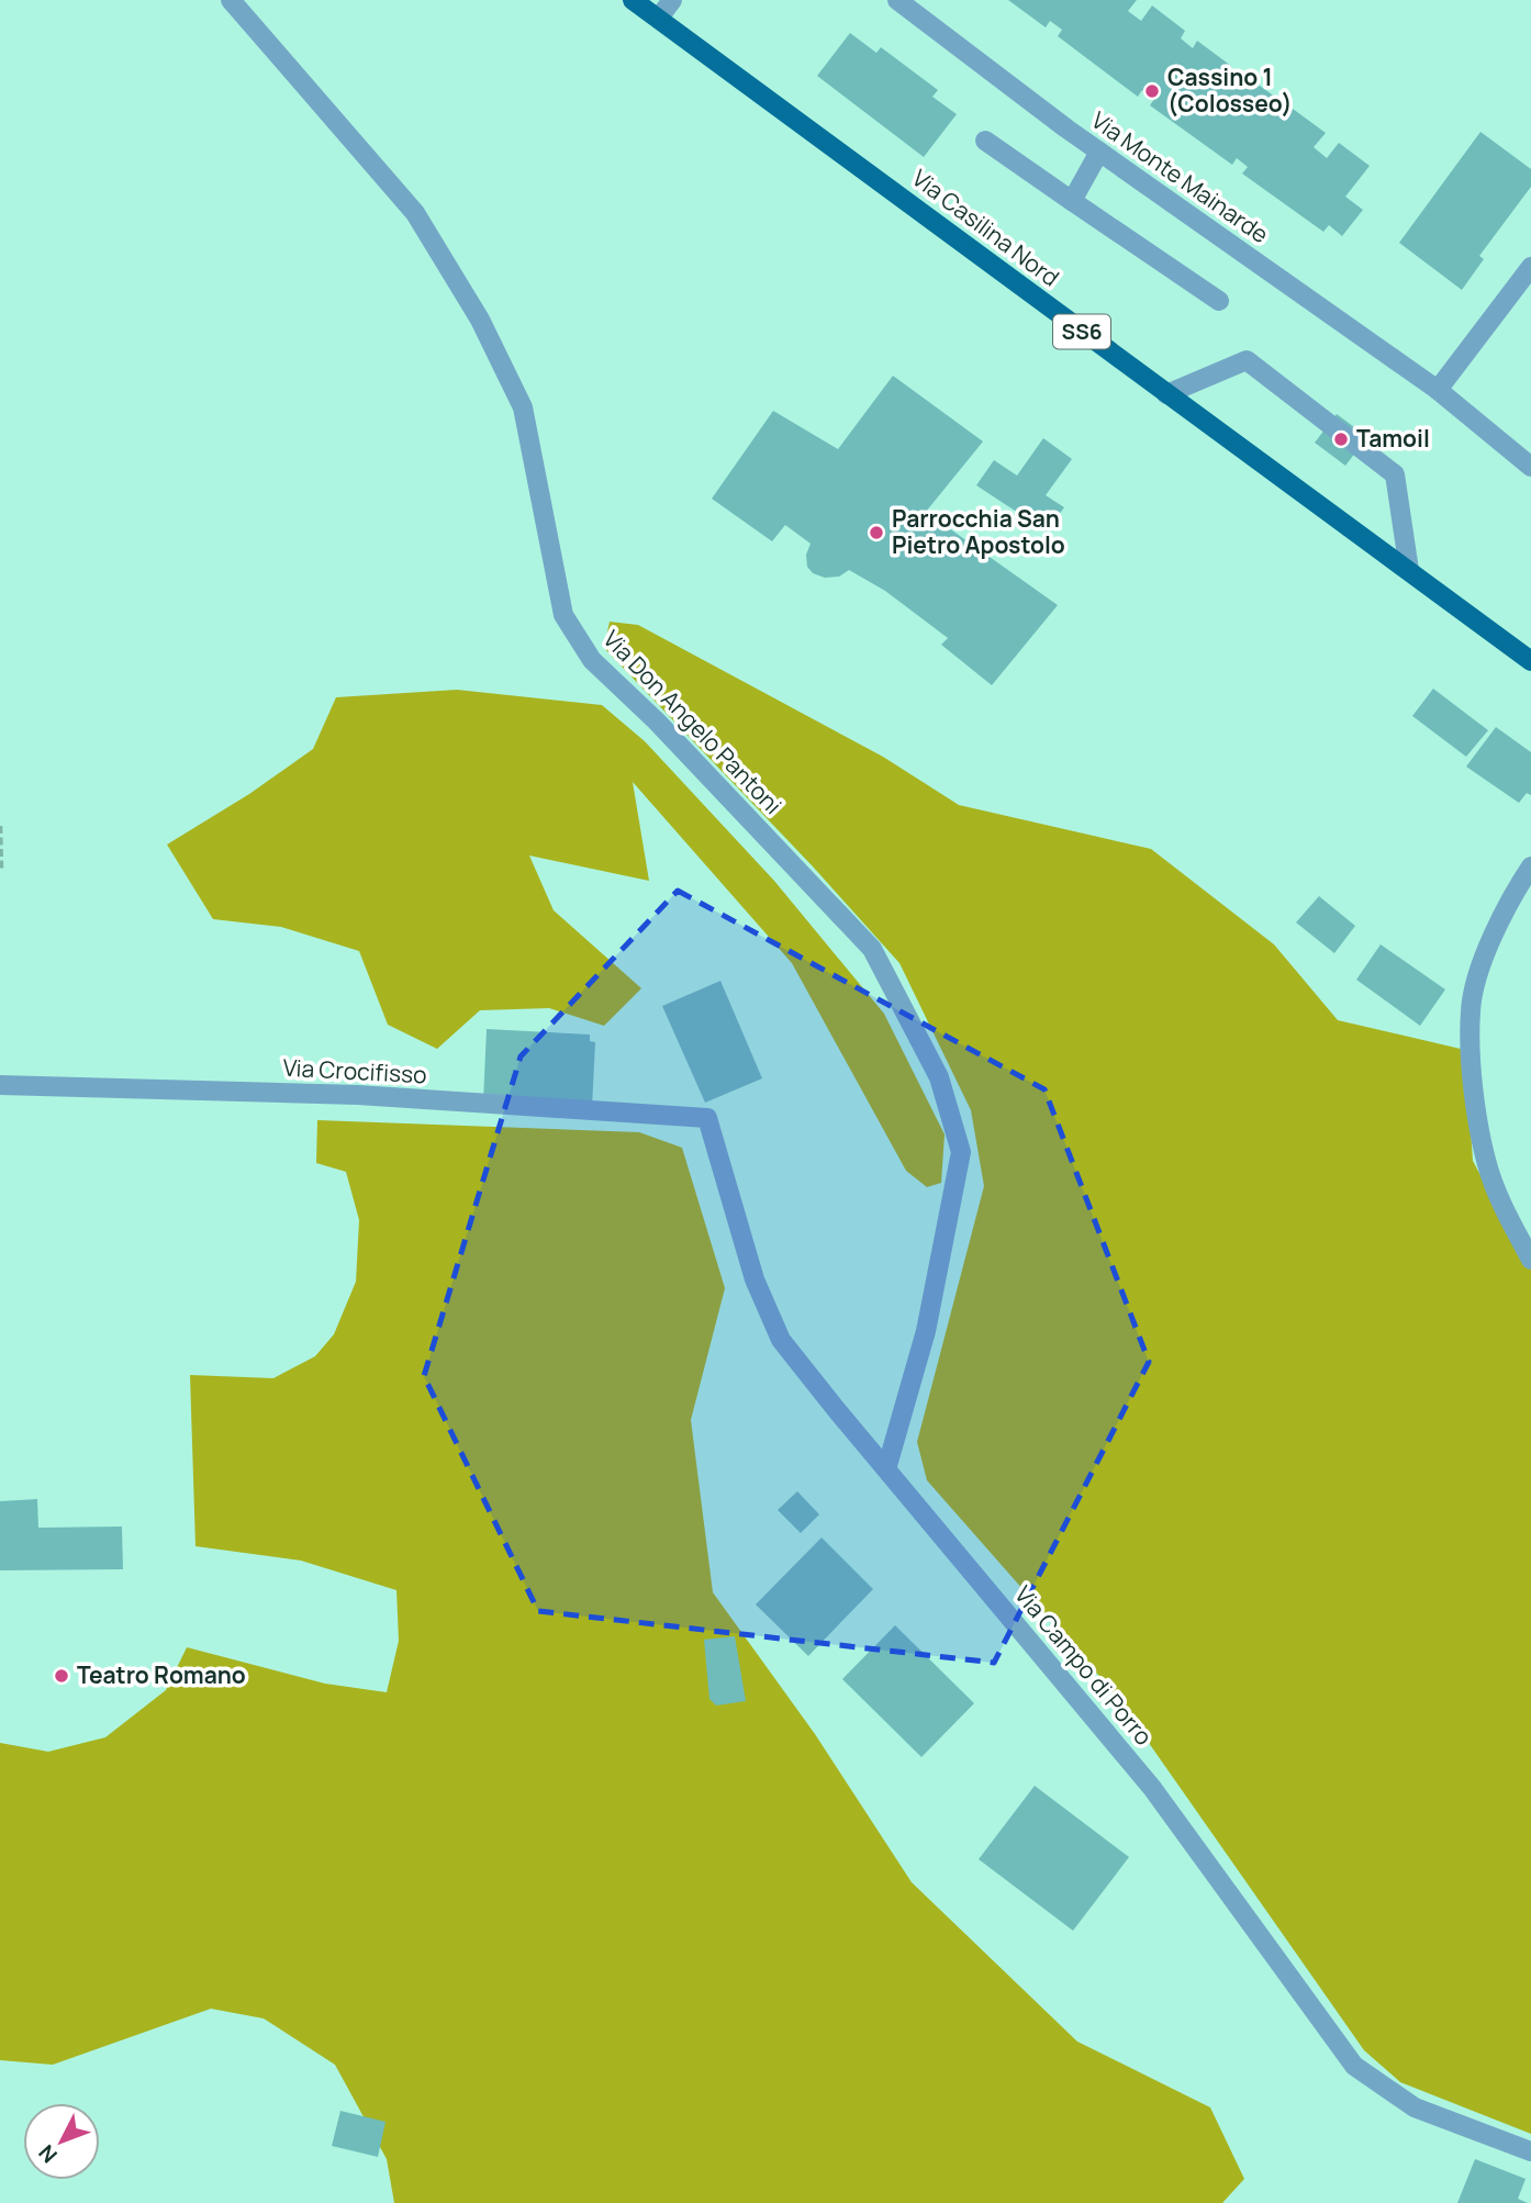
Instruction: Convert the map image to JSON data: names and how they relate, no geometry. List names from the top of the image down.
{
  "streets": {
    "main road": ["Via Casilina Nord", "SS6"],
    "street": [
      "Via Monte Mainarde",
      "Via Don Angelo Pantoni",
      "Via Crocifisso",
      "Via Campo di Porro"
    ]
  },
  "crossings": [
    ["Via Don Angelo Pantoni", "Via Campo di Porro"],
    ["Via Crocifisso", "Via Campo di Porro"]
  ],
  "places": [
    "Cassino 1 (Colosseo)",
    "Tamoil",
    "Parrocchia San Pietro Apostolo",
    "Teatro Romano"
  ],
  "north": "bottom left"
}
